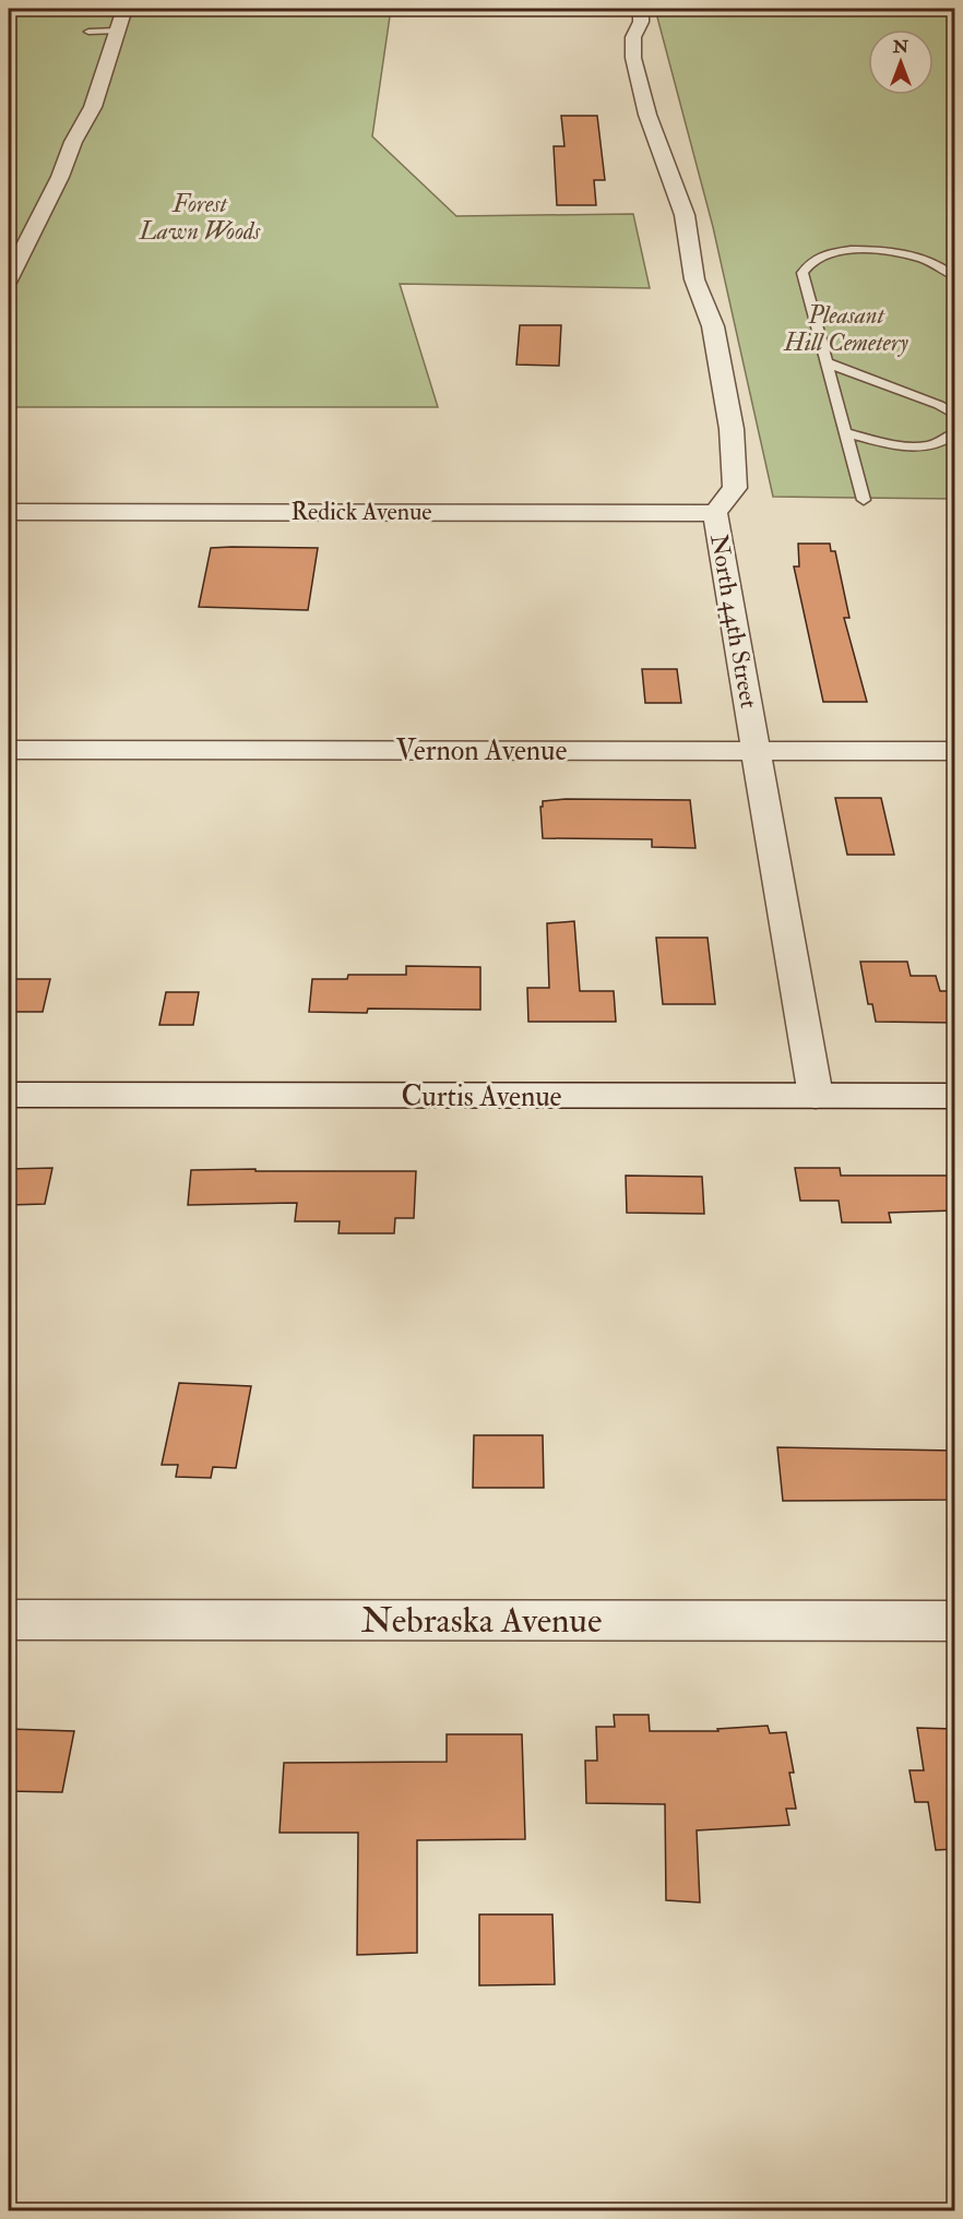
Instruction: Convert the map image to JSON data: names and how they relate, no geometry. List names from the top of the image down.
{
  "streets": {
    "street": [
      "Redick Avenue",
      "North 44th Street",
      "Vernon Avenue",
      "Curtis Avenue",
      "Nebraska Avenue"
    ]
  },
  "crossings": [
    ["Redick Avenue", "North 44th Street"],
    ["North 44th Street", "Vernon Avenue"],
    ["North 44th Street", "Curtis Avenue"]
  ],
  "parks": ["Forest Lawn Woods", "Pleasant Hill Cemetery"],
  "north": "top"
}
